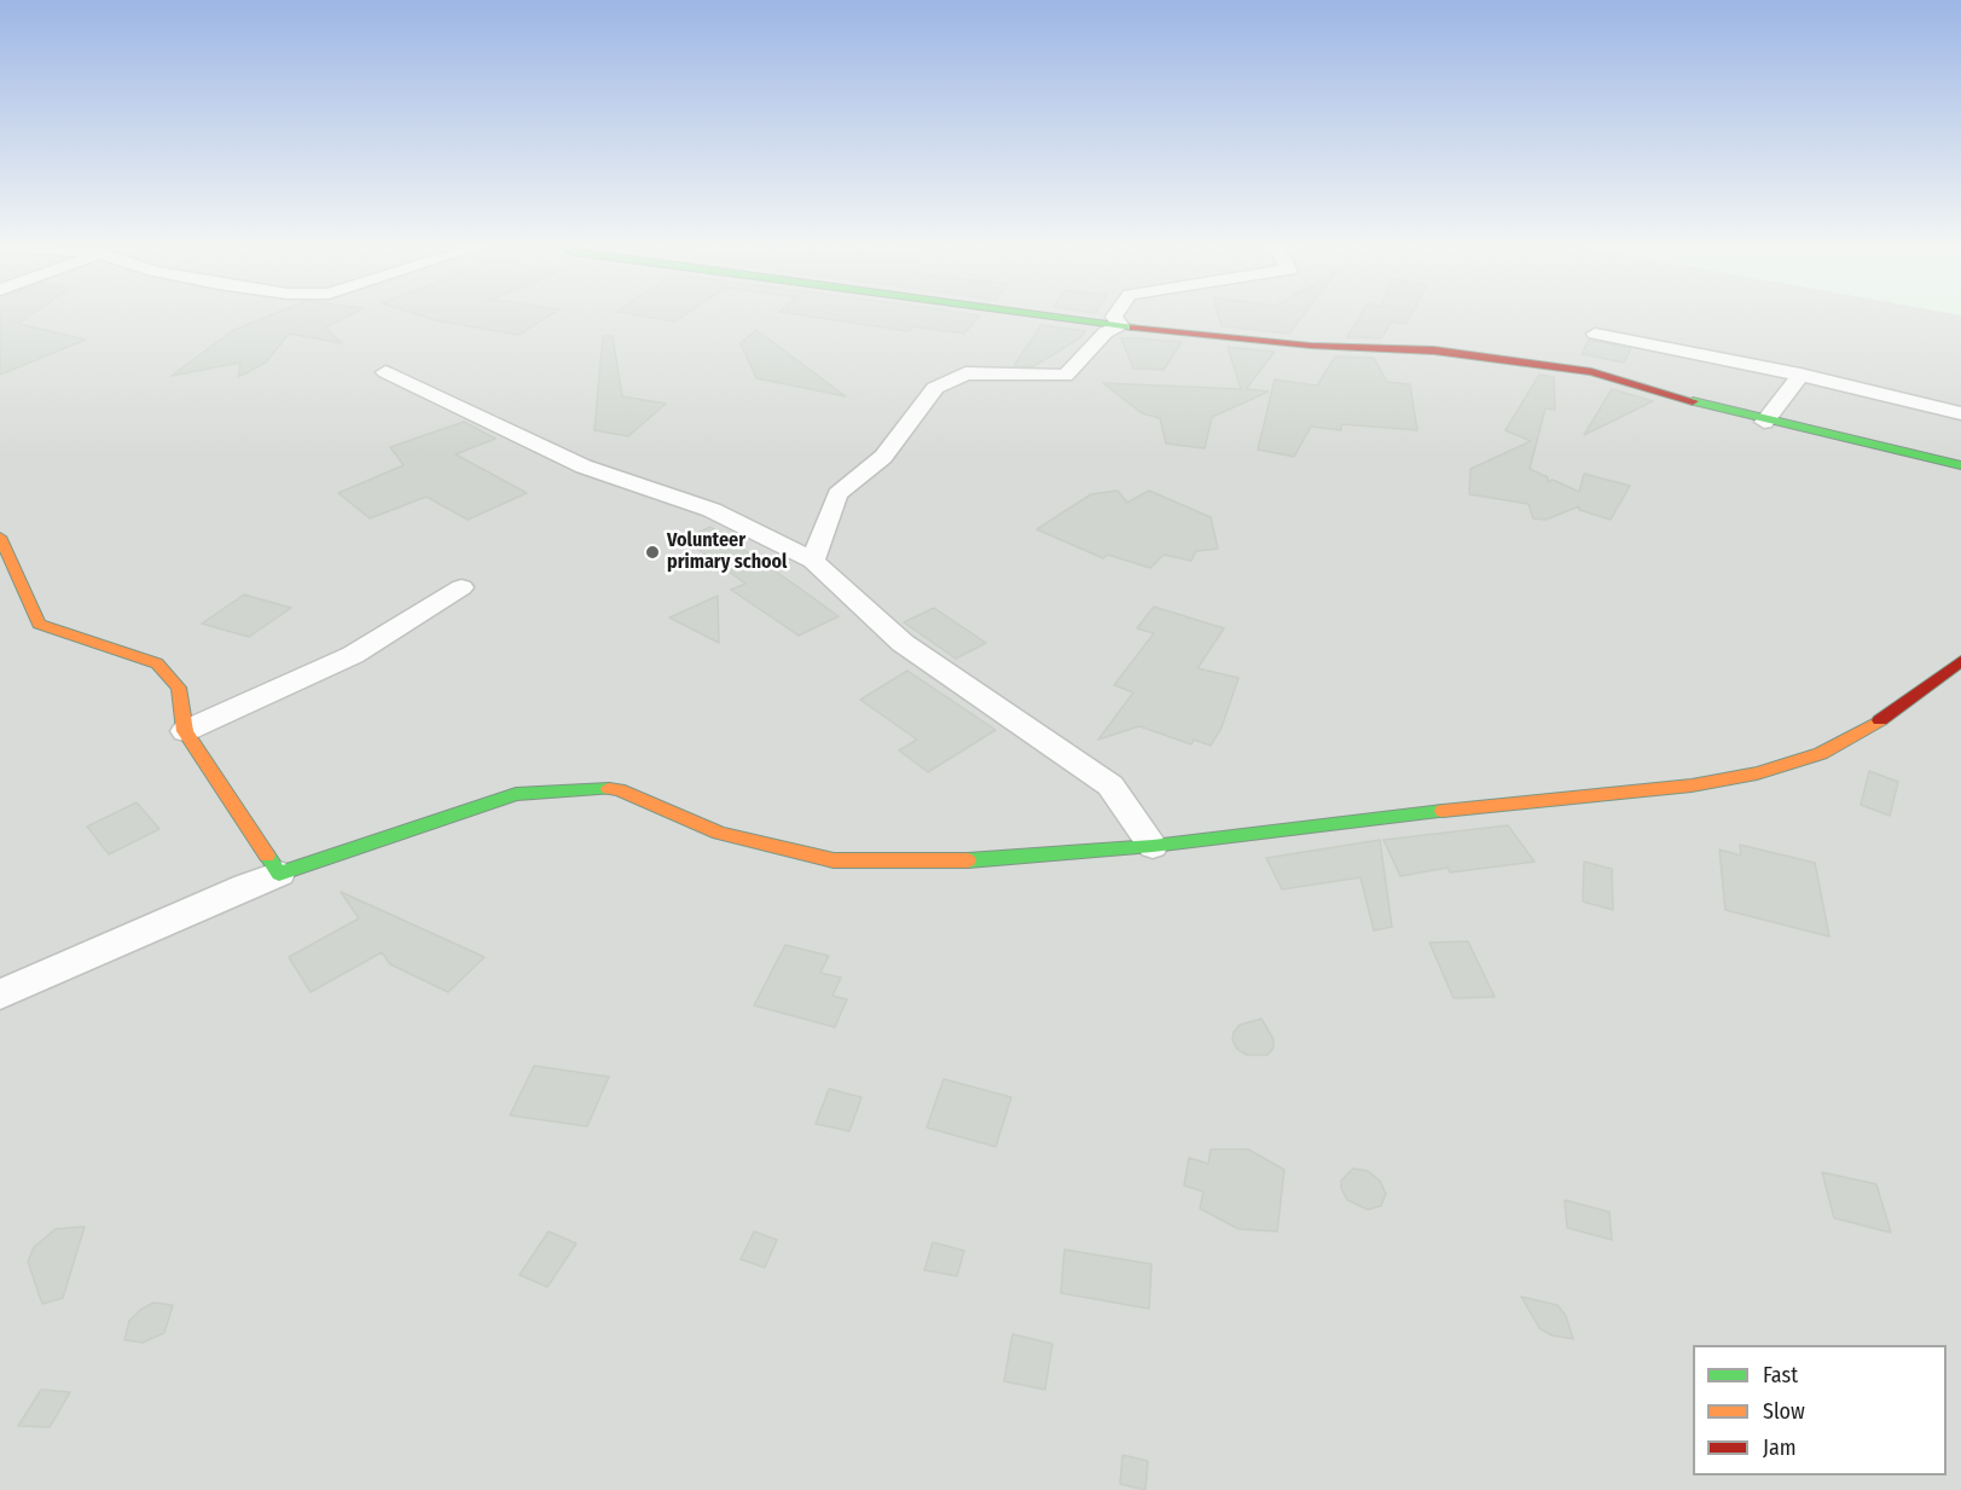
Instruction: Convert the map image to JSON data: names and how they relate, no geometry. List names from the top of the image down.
{
  "places": ["Volunteer primary school"],
  "legend": ["Fast", "Slow", "Jam"]
}
